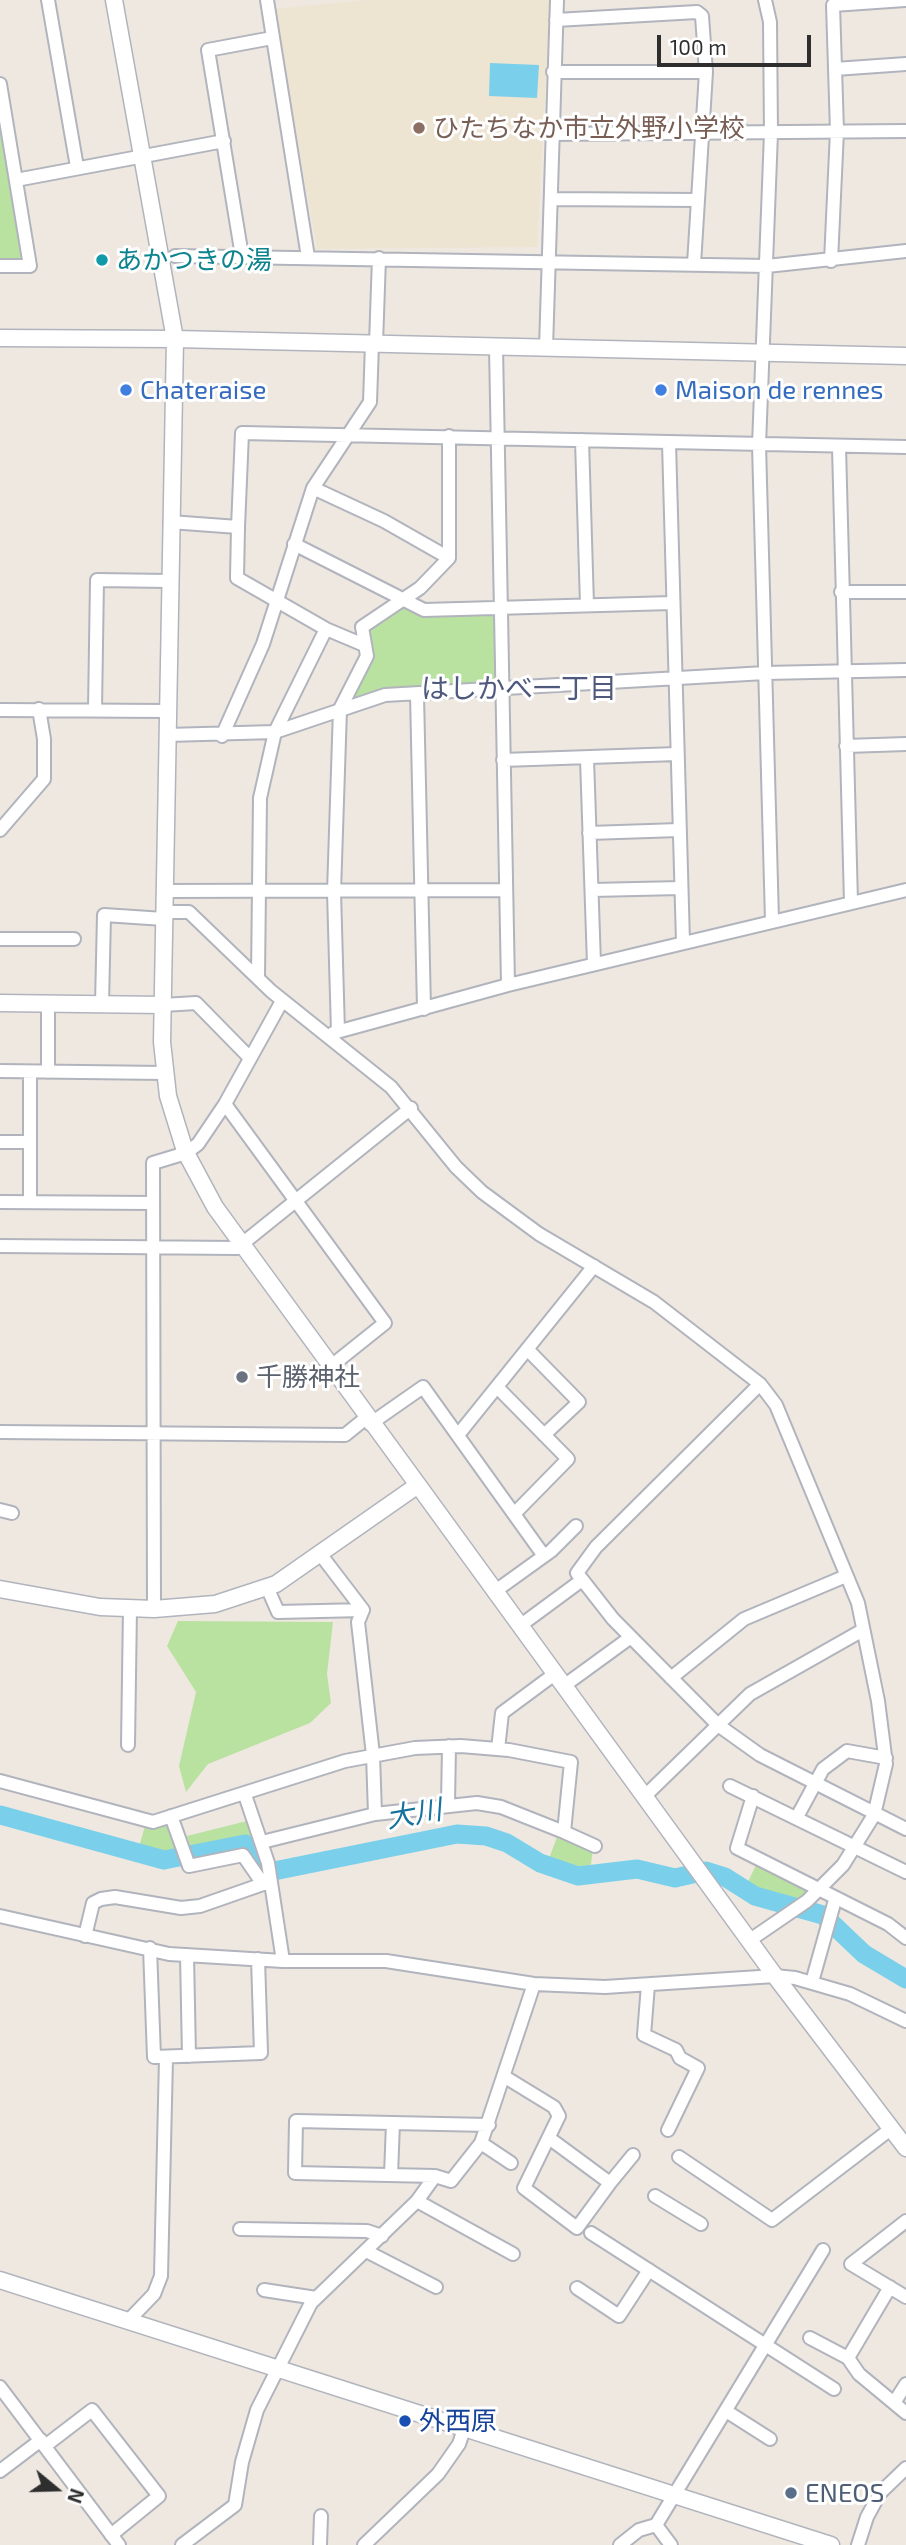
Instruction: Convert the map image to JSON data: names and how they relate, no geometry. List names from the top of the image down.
{
  "districts": ["はしかべ一丁目"],
  "water": ["大川"],
  "places": [
    "ひたちなか市立外野小学校",
    "あかつきの湯",
    "Chateraise",
    "Maison de rennes",
    "千勝神社",
    "外西原",
    "ENEOS"
  ],
  "scale_bar": "100 m",
  "north": "right"
}
